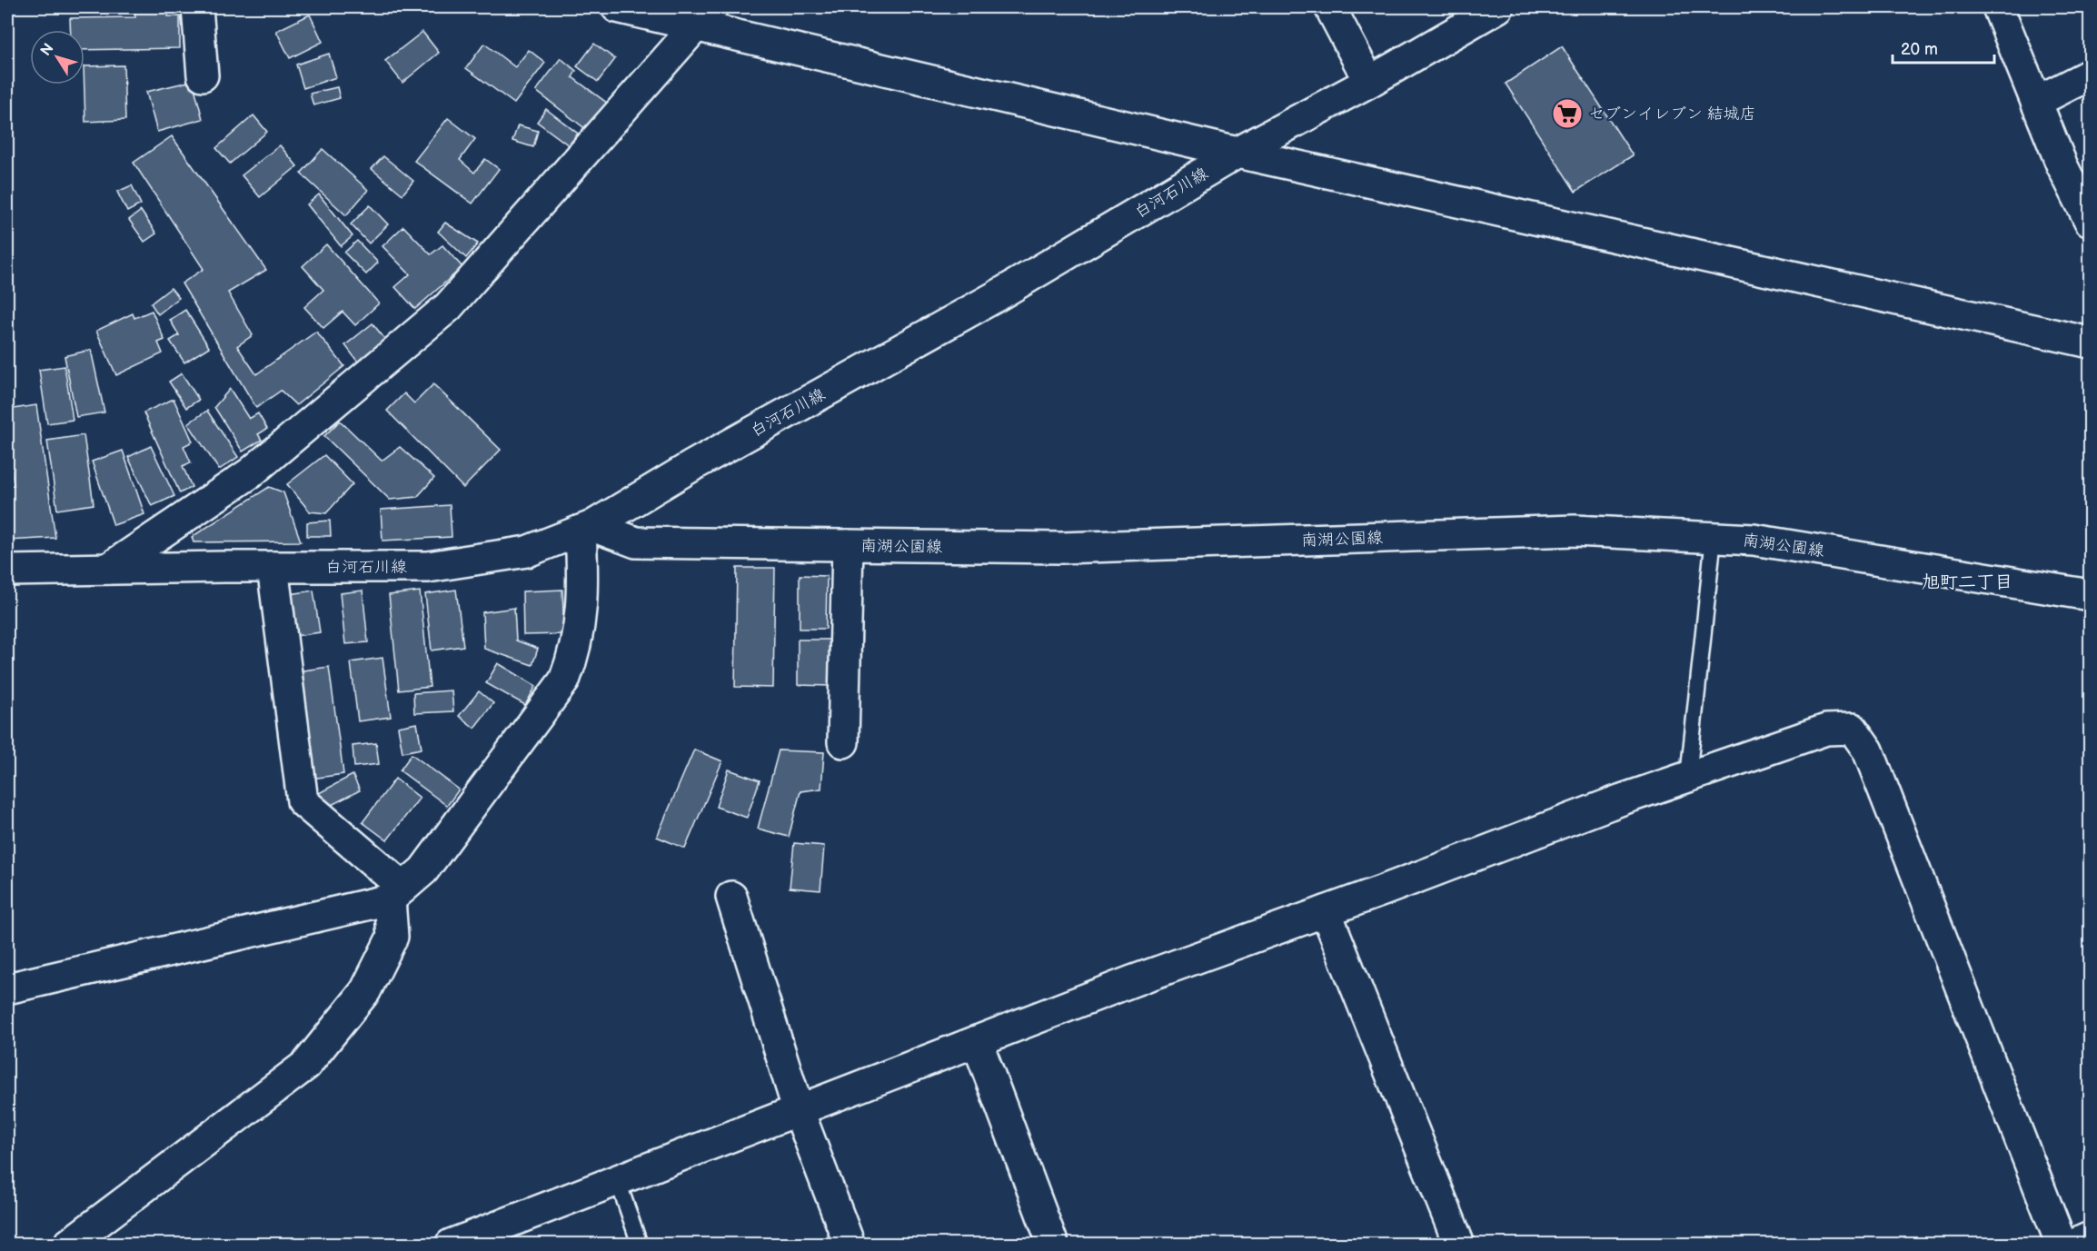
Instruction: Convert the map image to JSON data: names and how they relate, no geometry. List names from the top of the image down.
{
  "streets": {
    "street": ["白河石川線", "南湖公園線"]
  },
  "crossings": [
    ["白河石川線", "南湖公園線"]
  ],
  "districts": ["旭町二丁目"],
  "places": {
    "supermarket": ["セブンイレブン 結城店"]
  },
  "scale_bar": "20 m",
  "north": "top left"
}
